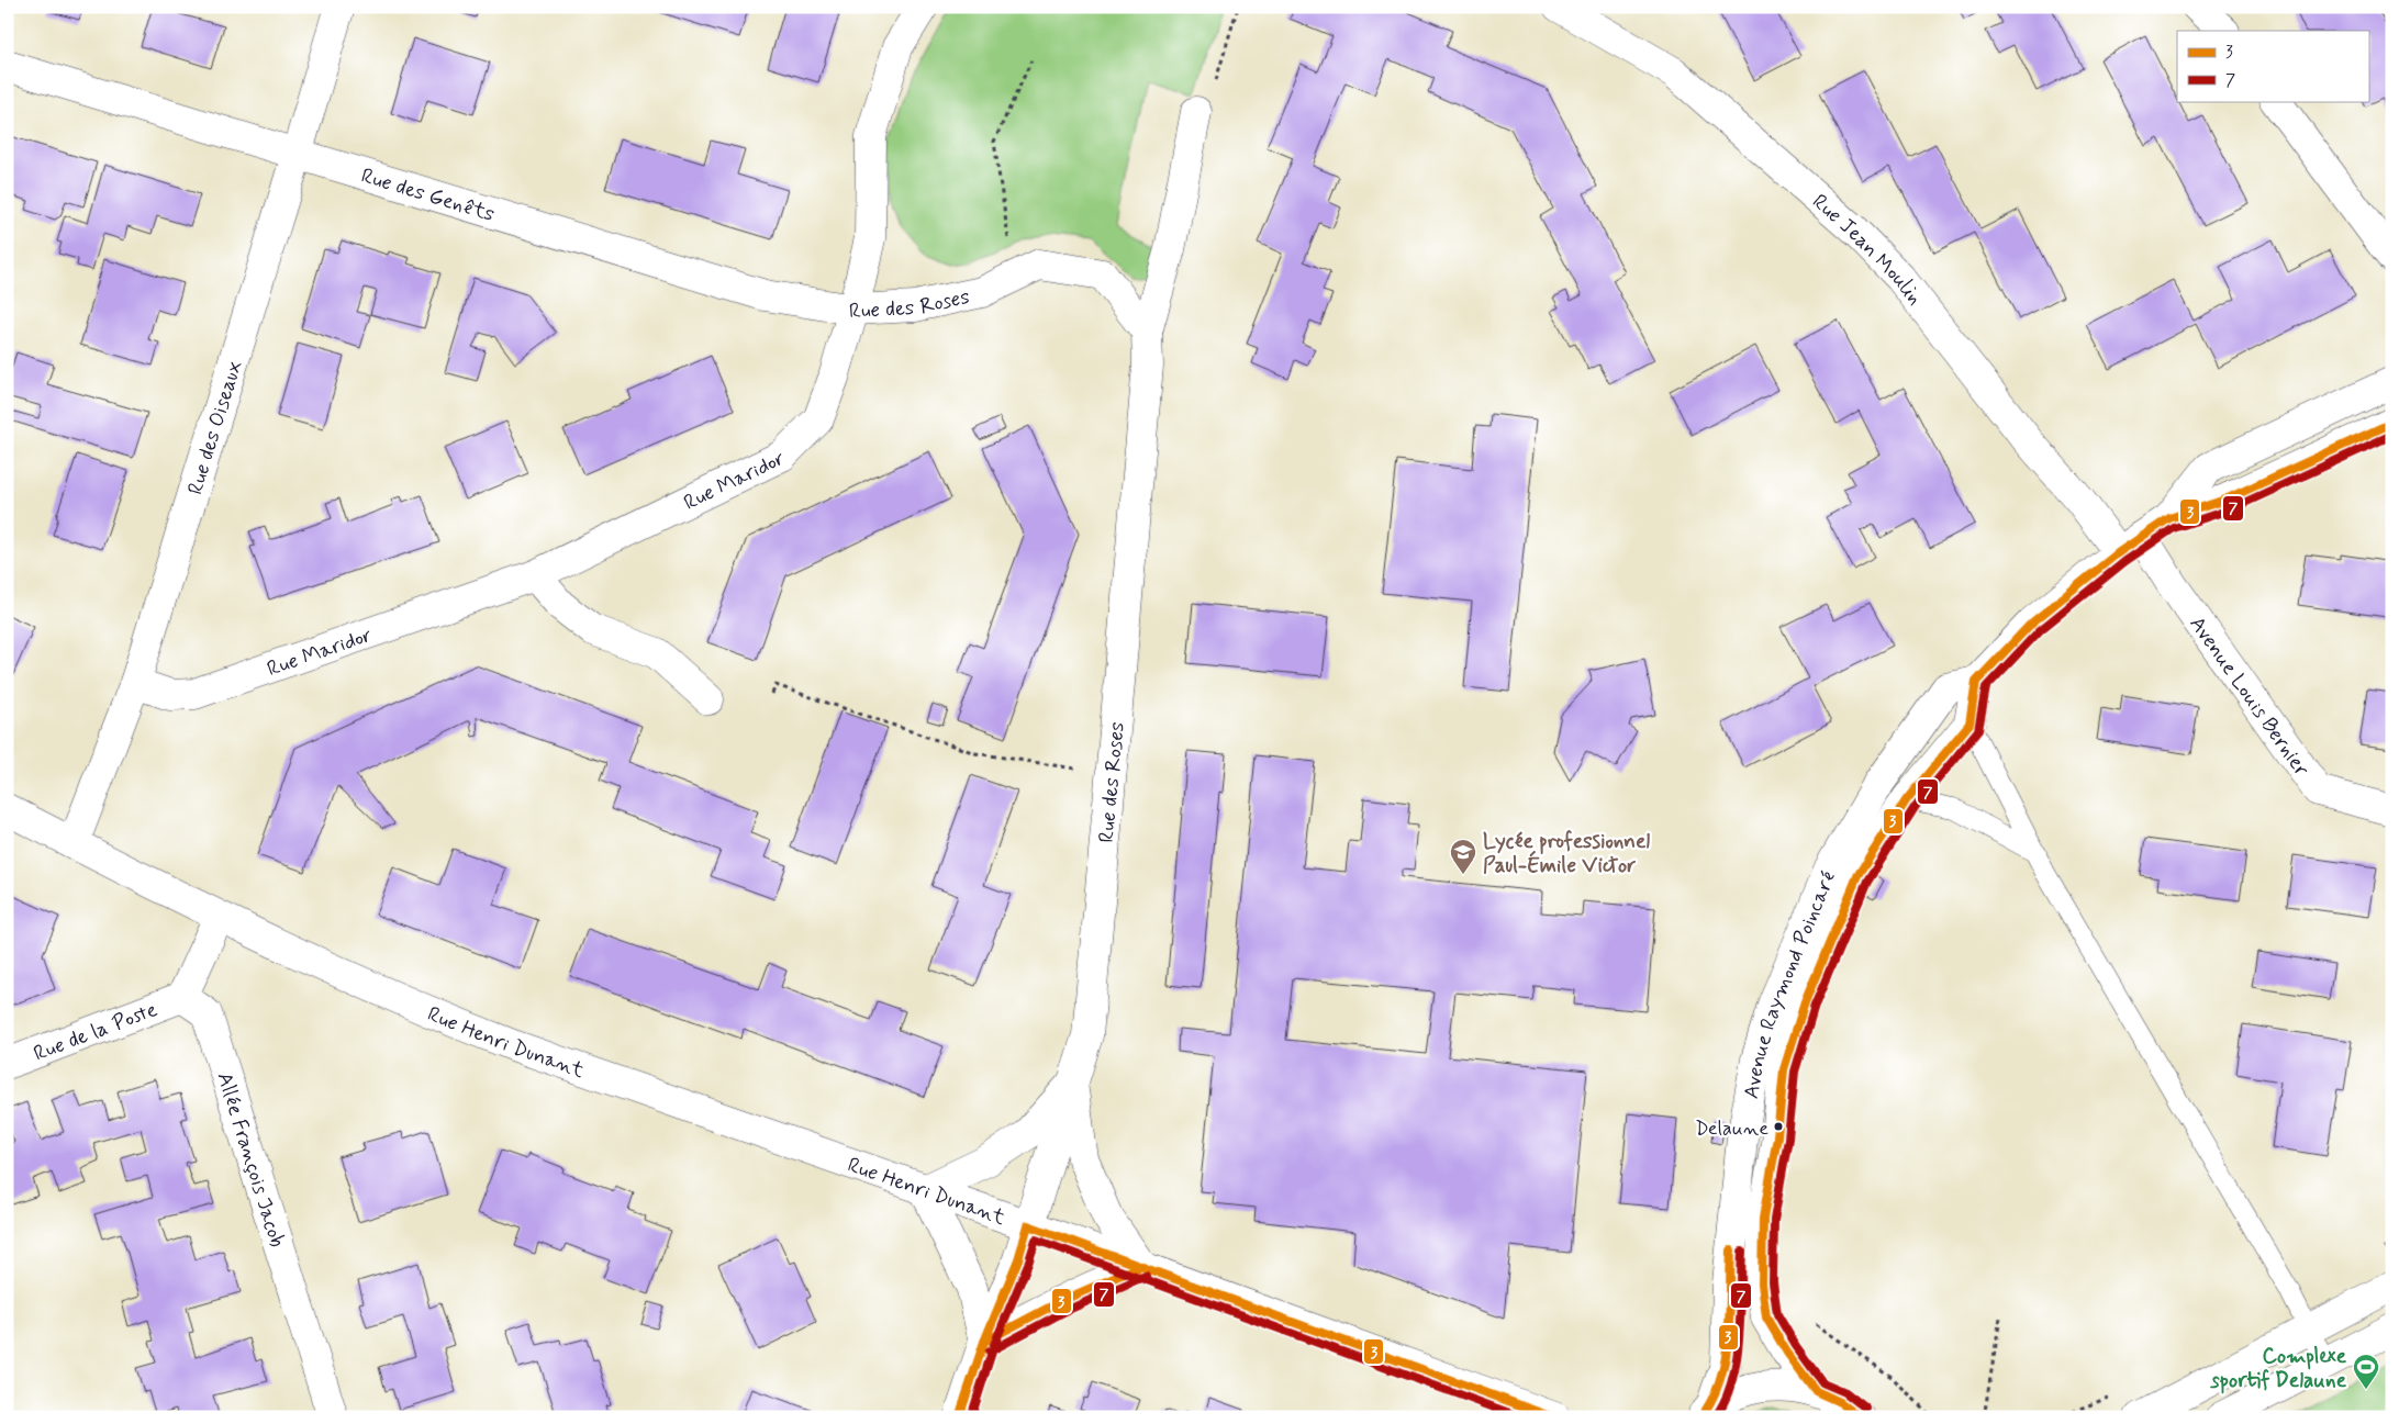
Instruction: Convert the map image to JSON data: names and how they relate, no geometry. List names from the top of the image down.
{
  "streets": {
    "street": [
      "Rue des Genêts",
      "Rue Jean Moulin",
      "Rue des Roses",
      "Rue des Oiseaux",
      "Rue Maridor",
      "Avenue Louis Bernier",
      "Avenue Raymond Poincaré",
      "Rue de la Poste",
      "Rue Henri Dunant",
      "Allée François Jacob"
    ]
  },
  "crossings": [
    ["Rue des Genêts", "Rue des Roses"],
    ["Rue des Genêts", "Rue des Oiseaux"],
    ["Rue des Genêts", "Rue Maridor"],
    ["Rue Jean Moulin", "Avenue Louis Bernier"],
    ["Rue des Roses", "Rue Maridor"],
    ["Rue des Roses", "Rue Henri Dunant"],
    ["Rue des Oiseaux", "Rue Maridor"],
    ["Rue des Oiseaux", "Rue Henri Dunant"],
    ["Rue de la Poste", "Allée François Jacob"]
  ],
  "places": {
    "school or university": ["Lycée professionnel Paul-Émile Victor"],
    "other": ["Delaune"],
    "sports": ["Complexe sportif Delaune"]
  },
  "lines": ["transit line 3", "transit line 7"],
  "legend": ["3", "7"]
}
